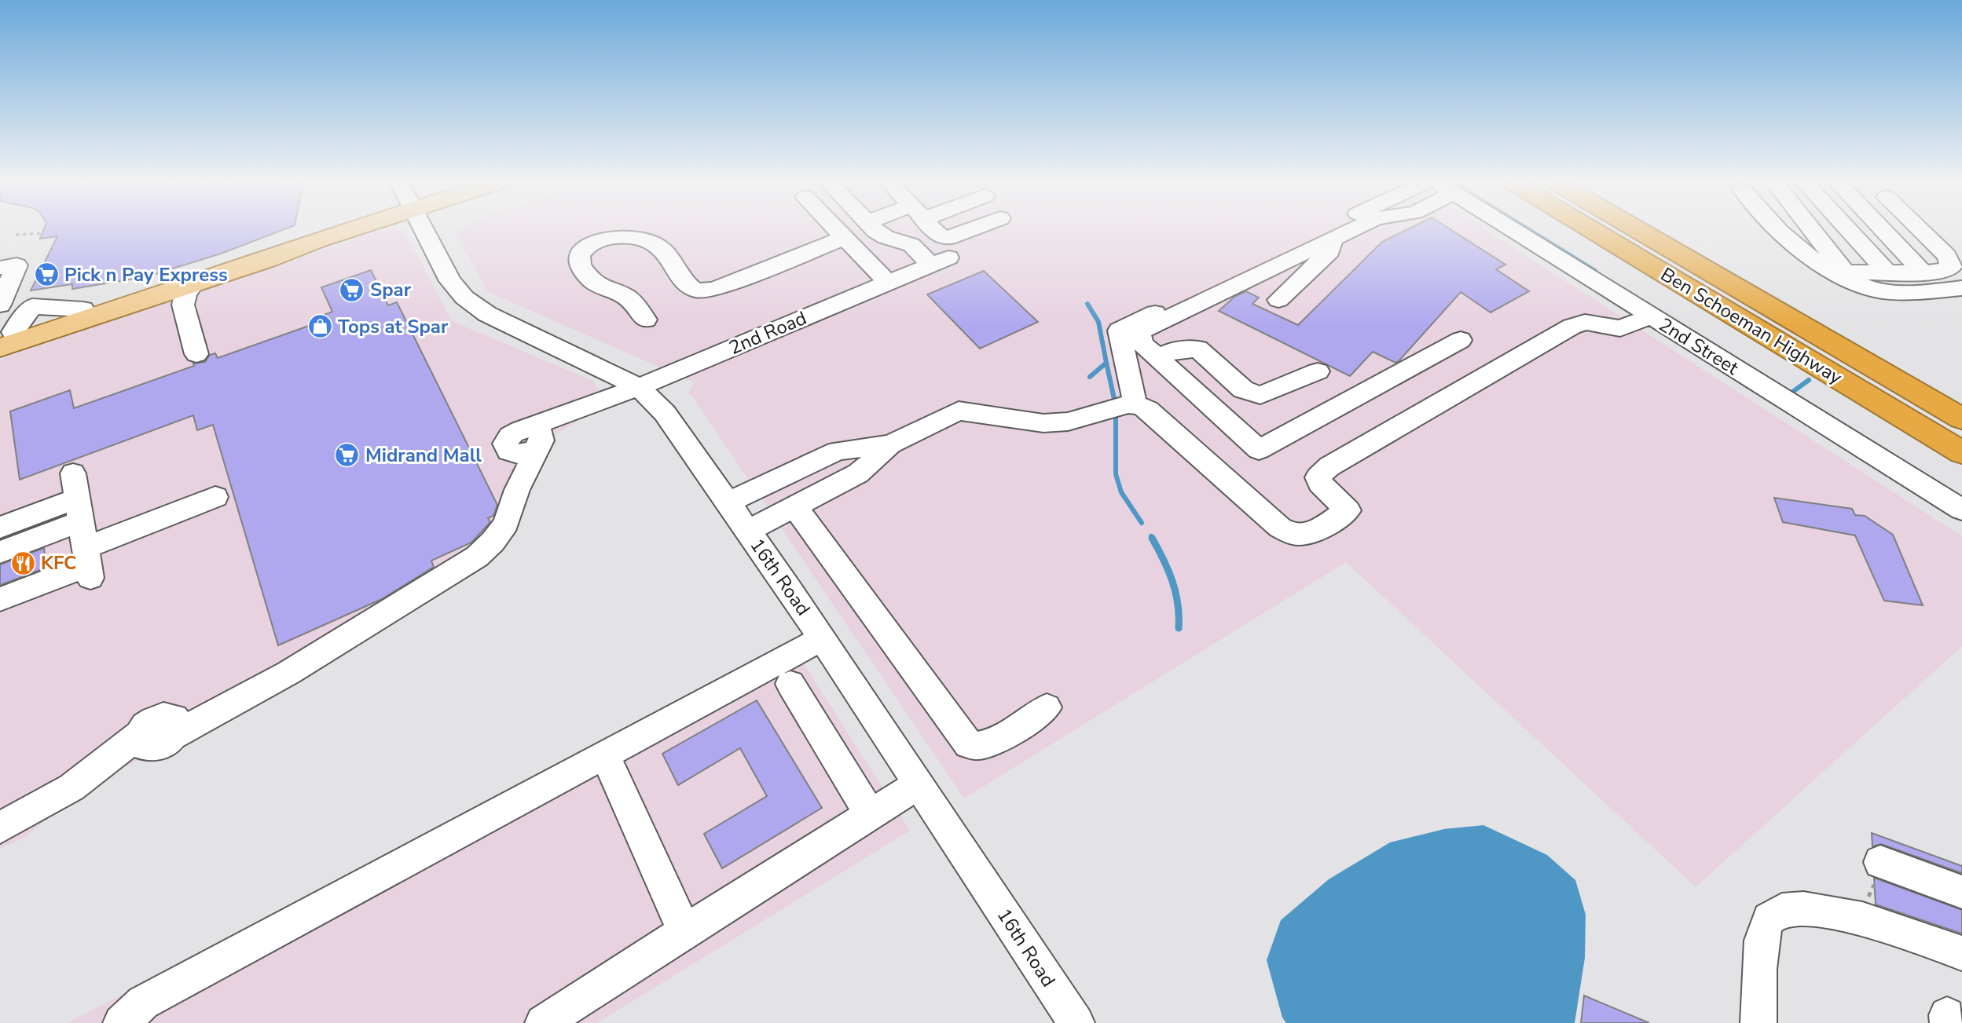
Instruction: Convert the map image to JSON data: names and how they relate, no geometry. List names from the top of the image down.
{
  "streets": {
    "highway": ["Ben Schoeman Highway"],
    "street": ["2nd Road", "2nd Street", "16th Road"]
  },
  "crossings": [
    ["2nd Road", "16th Road"]
  ],
  "places": {
    "supermarket": ["Pick n Pay Express", "Spar", "Midrand Mall"],
    "shop": ["Tops at Spar"],
    "restaurant": ["KFC"]
  }
}
